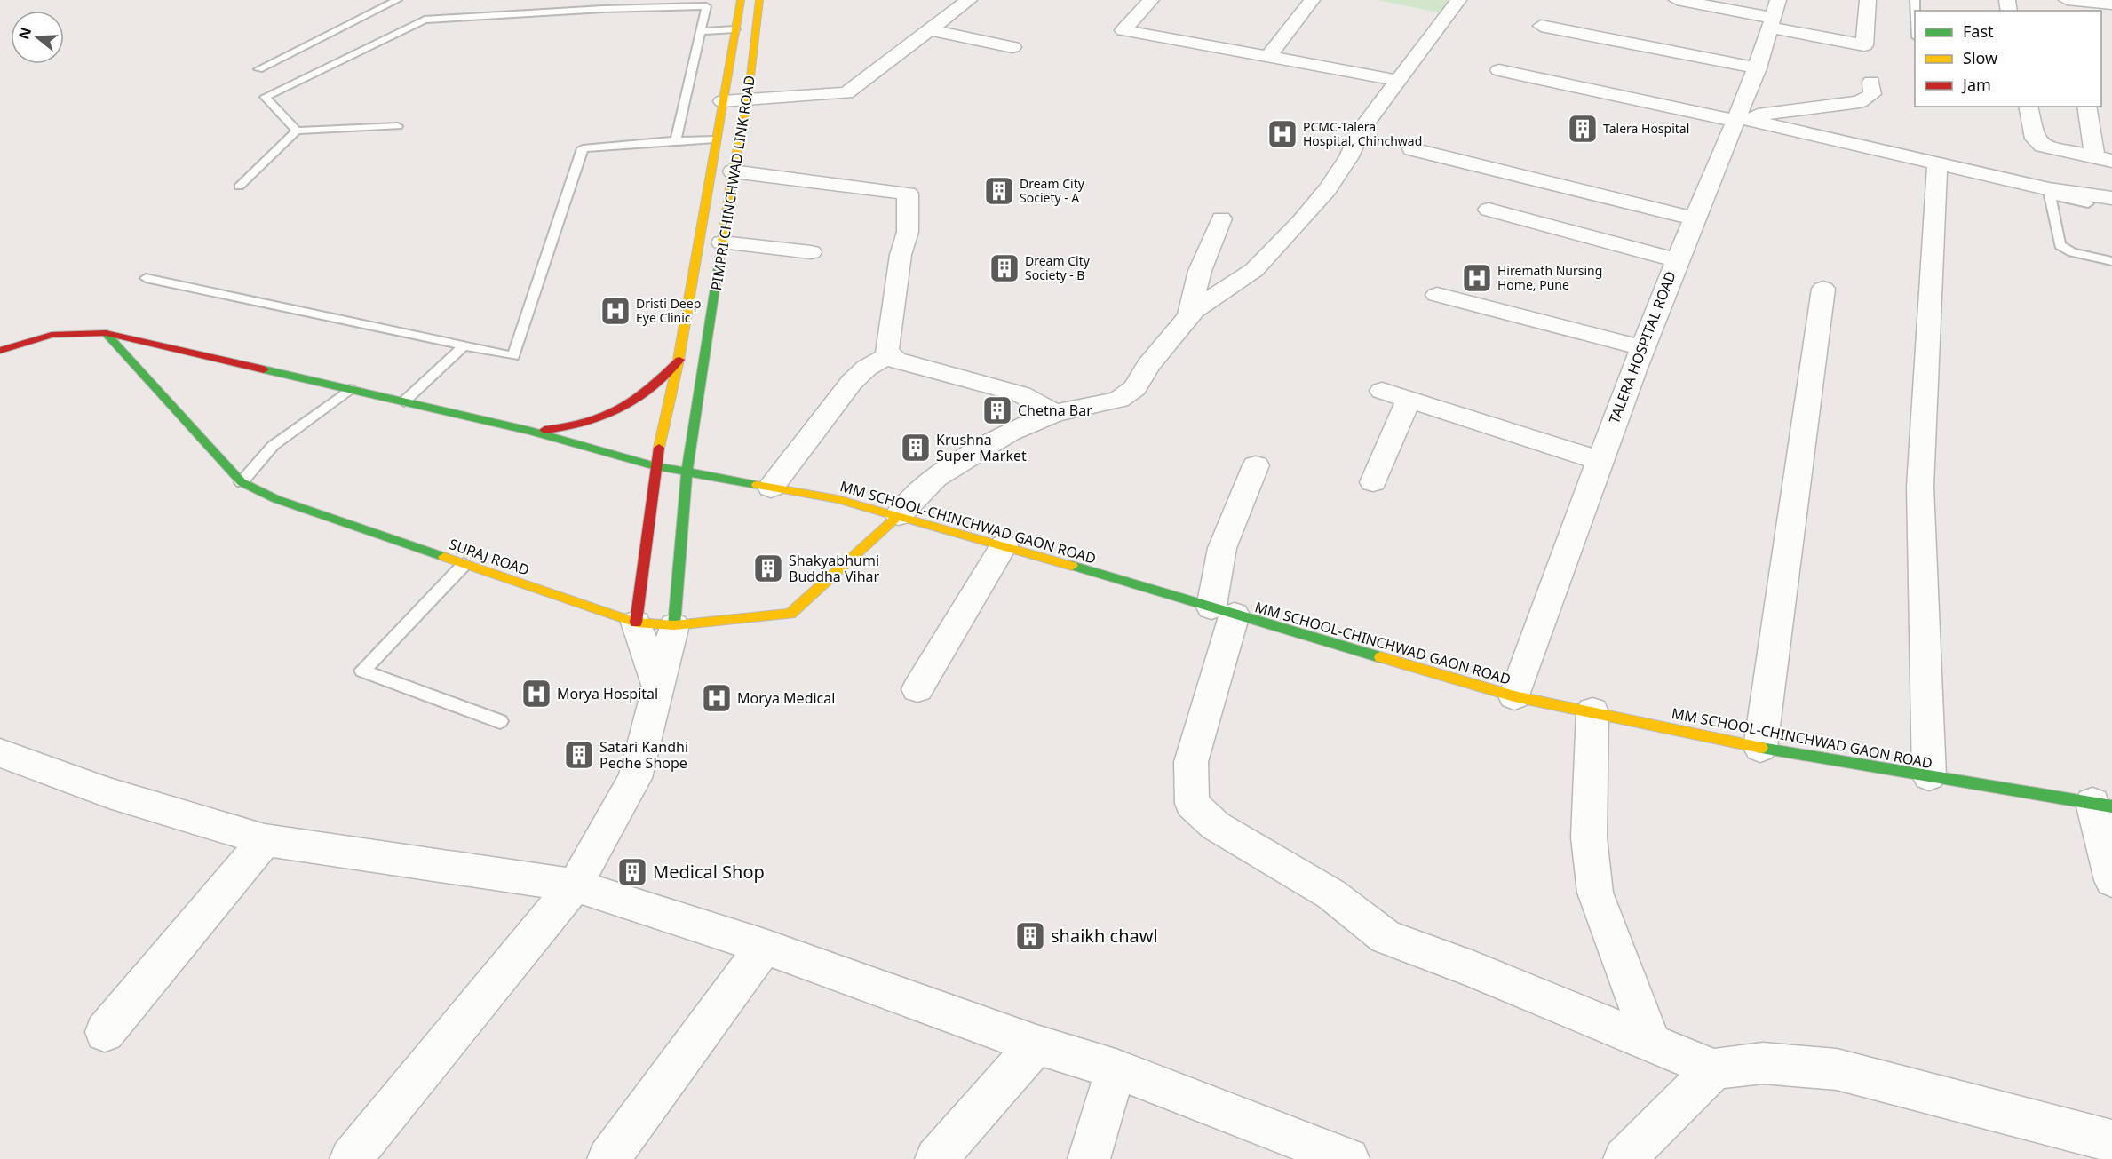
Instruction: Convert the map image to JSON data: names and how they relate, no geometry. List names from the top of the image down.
{
  "streets": {
    "main road": ["PIMPRI CHINCHWAD LINK ROAD", "MM SCHOOL-CHINCHWAD GAON ROAD", "SURAJ ROAD"],
    "street": ["TALERA HOSPITAL ROAD"]
  },
  "crossings": [
    ["PIMPRI CHINCHWAD LINK ROAD", "MM SCHOOL-CHINCHWAD GAON ROAD"],
    ["PIMPRI CHINCHWAD LINK ROAD", "SURAJ ROAD"],
    ["TALERA HOSPITAL ROAD", "MM SCHOOL-CHINCHWAD GAON ROAD"],
    ["MM SCHOOL-CHINCHWAD GAON ROAD", "SURAJ ROAD"]
  ],
  "places": {
    "building": [
      "Talera Hospital",
      "Dream City Society - A",
      "Dream City Society - B",
      "Chetna Bar",
      "Krushna Super Market",
      "Shakyabhumi Buddha Vihar",
      "Satari Kandhi Pedhe Shope",
      "Medical Shop",
      "shaikh chawl"
    ],
    "hospital": [
      "PCMC-Talera Hospital, Chinchwad",
      "Hiremath Nursing Home, Pune",
      "Dristi Deep Eye Clinic",
      "Morya Hospital",
      "Morya Medical"
    ]
  },
  "legend": ["Fast", "Slow", "Jam"],
  "north": "left"
}
